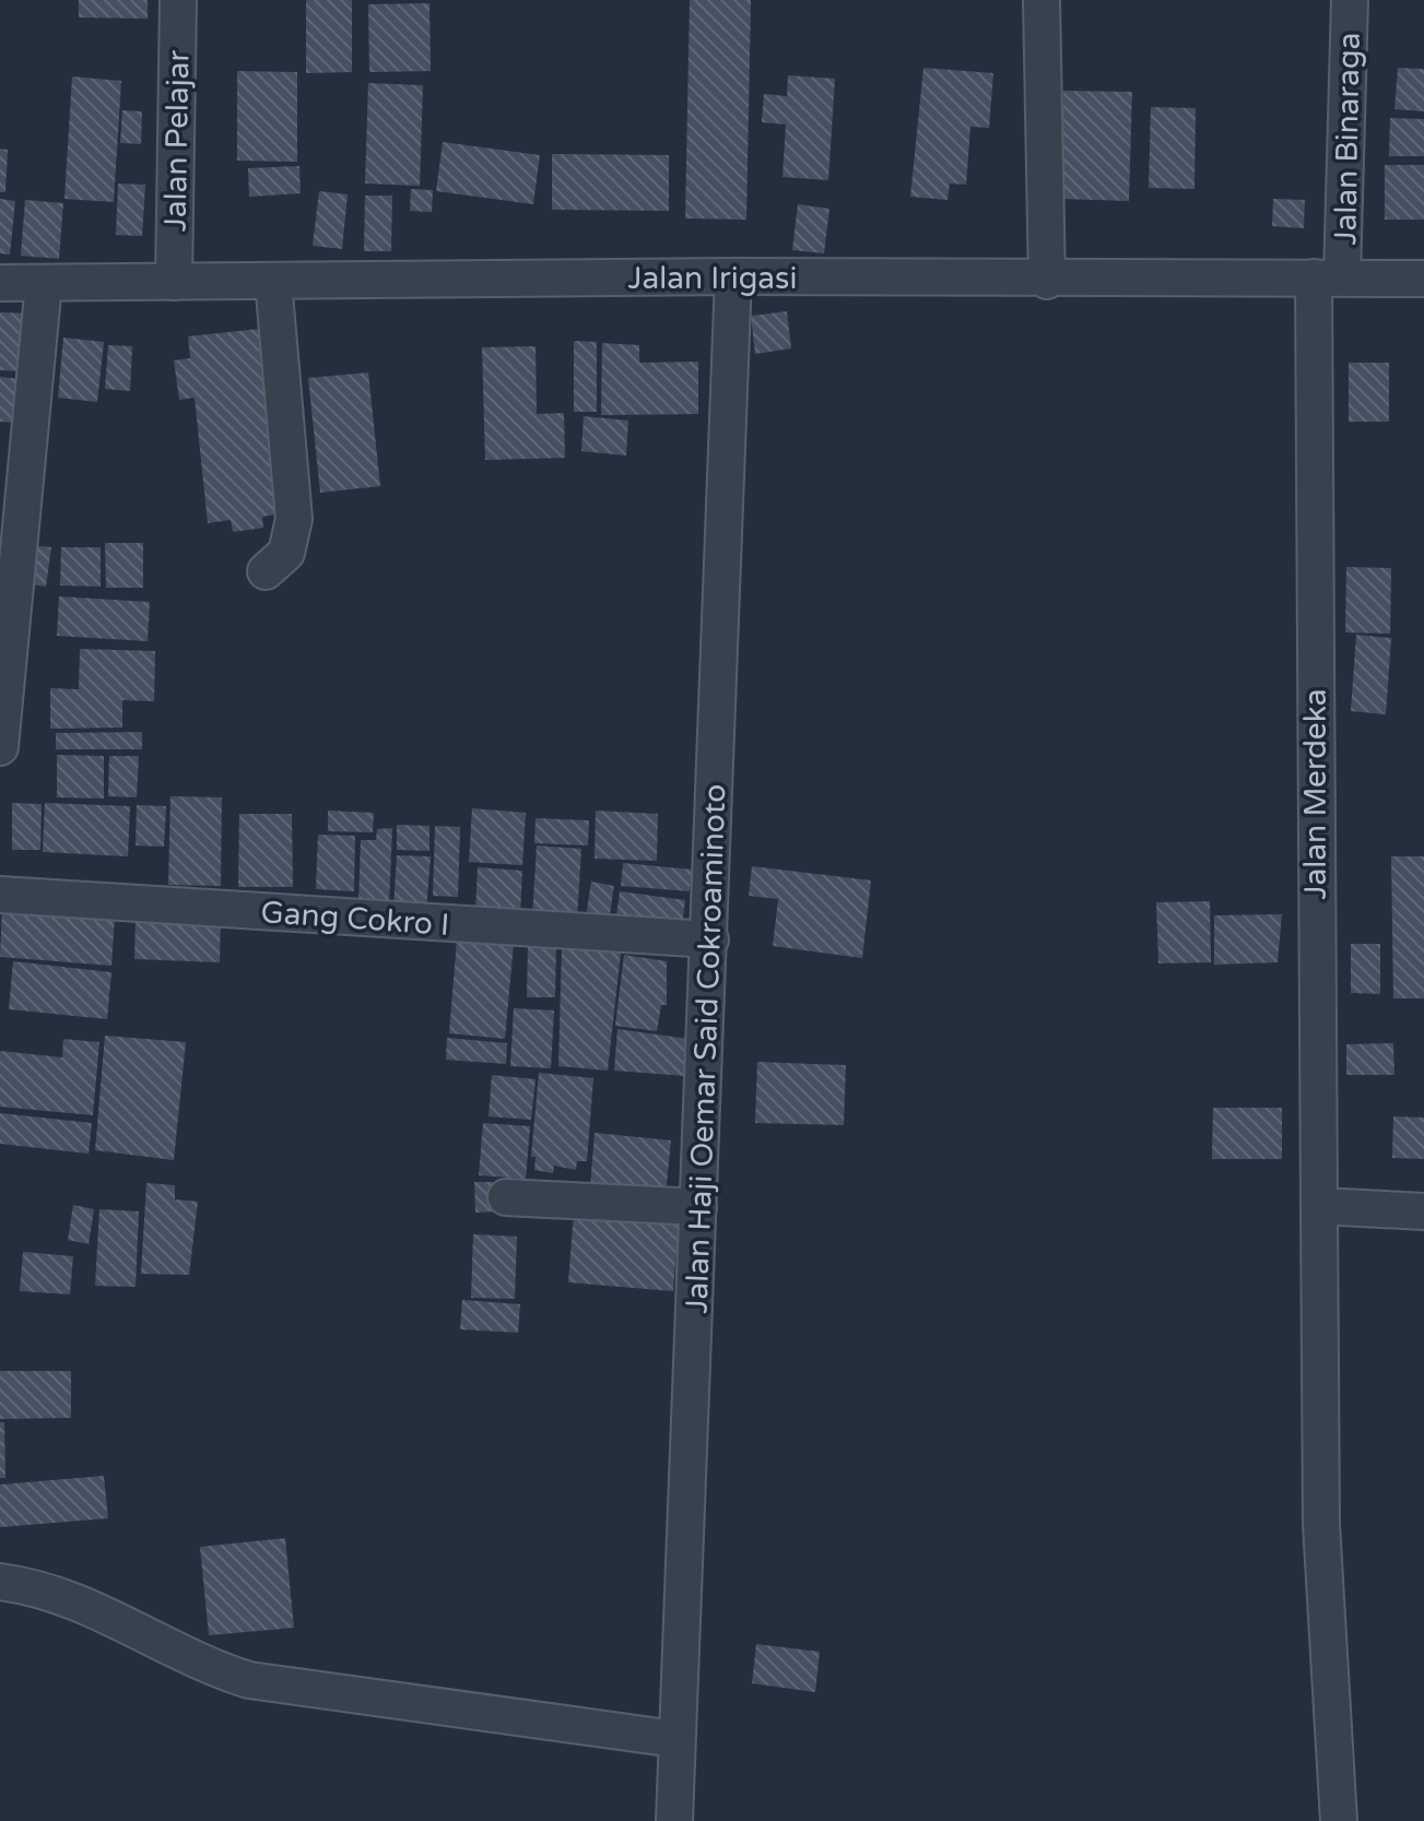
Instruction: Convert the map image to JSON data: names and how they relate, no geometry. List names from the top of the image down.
{
  "streets": {
    "street": [
      "Jalan Binaraga",
      "Jalan Pelajar",
      "Jalan Irigasi",
      "Jalan Merdeka",
      "Gang Cokro I",
      "Jalan Haji Oemar Said Cokroaminoto"
    ]
  },
  "crossings": [
    ["Jalan Binaraga", "Jalan Irigasi"],
    ["Jalan Binaraga", "Jalan Merdeka"],
    ["Jalan Pelajar", "Jalan Irigasi"],
    ["Jalan Irigasi", "Jalan Merdeka"],
    ["Jalan Irigasi", "Jalan Haji Oemar Said Cokroaminoto"],
    ["Gang Cokro I", "Jalan Haji Oemar Said Cokroaminoto"]
  ]
}
